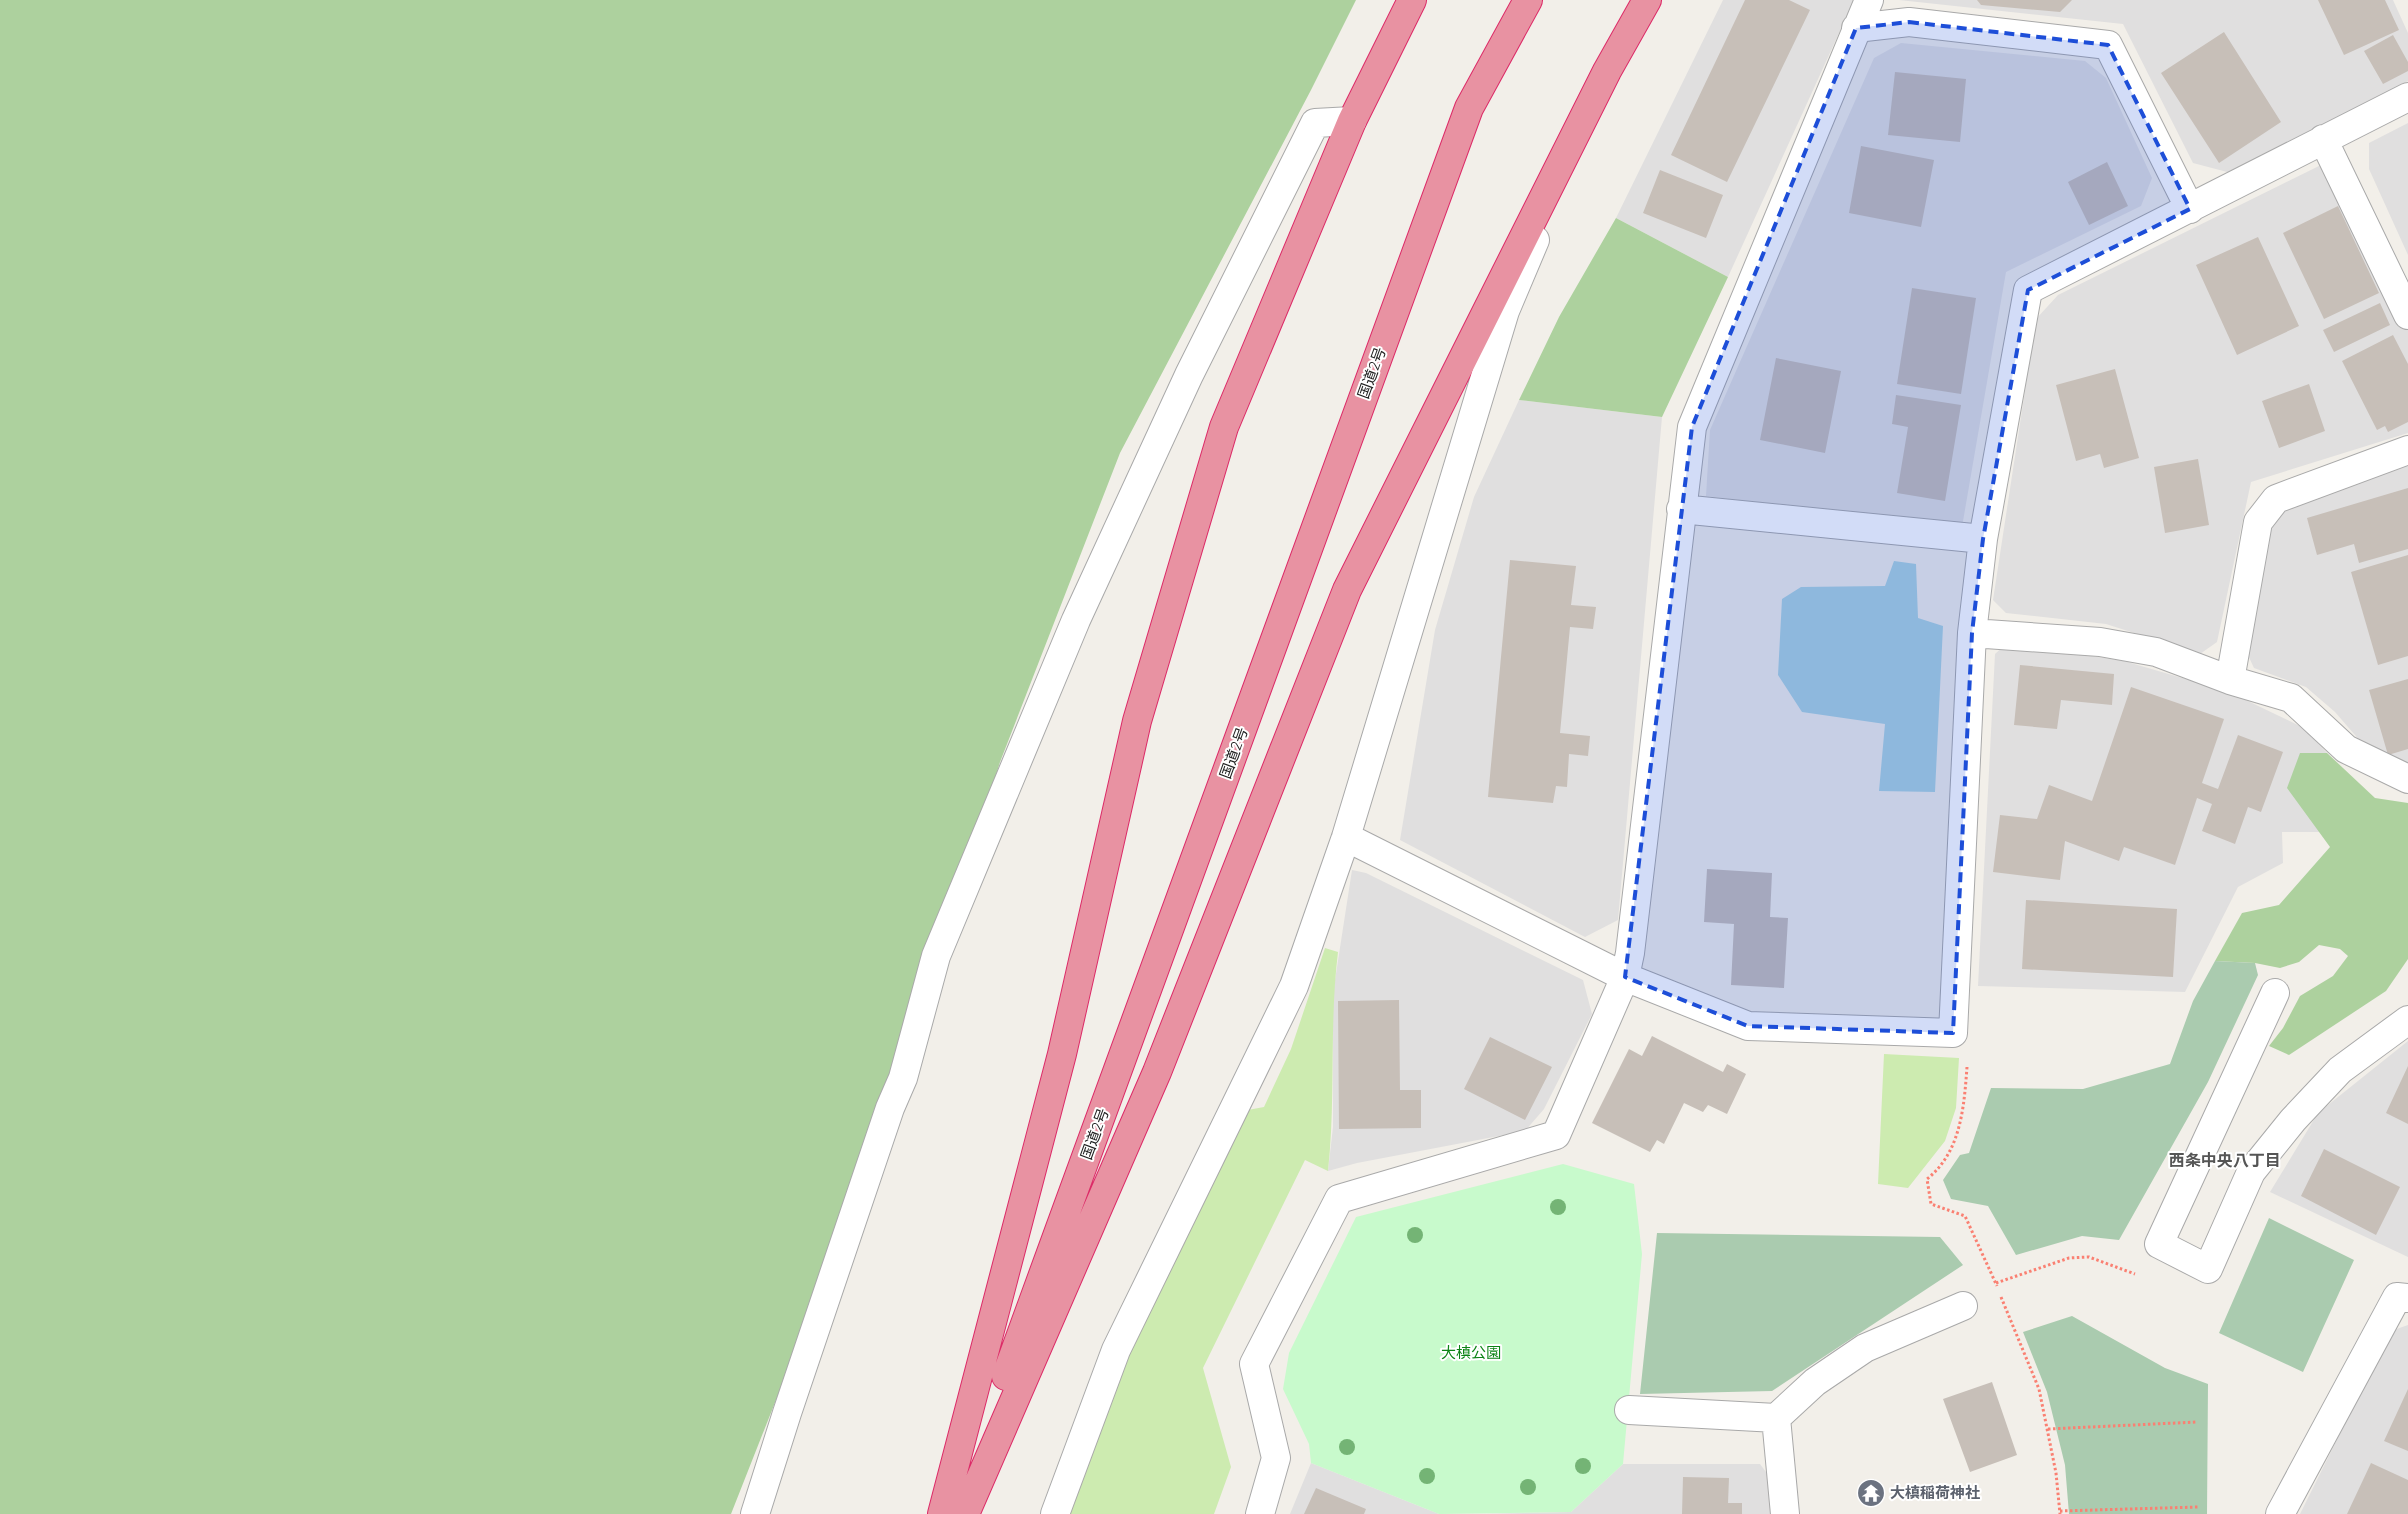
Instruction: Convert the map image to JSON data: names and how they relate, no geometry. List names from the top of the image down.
{
  "streets": {
    "highway": ["国道2号"]
  },
  "districts": ["西条中央八丁目"],
  "parks": ["大槙公園"],
  "places": {
    "temple": ["大槙稲荷神社"]
  }
}
